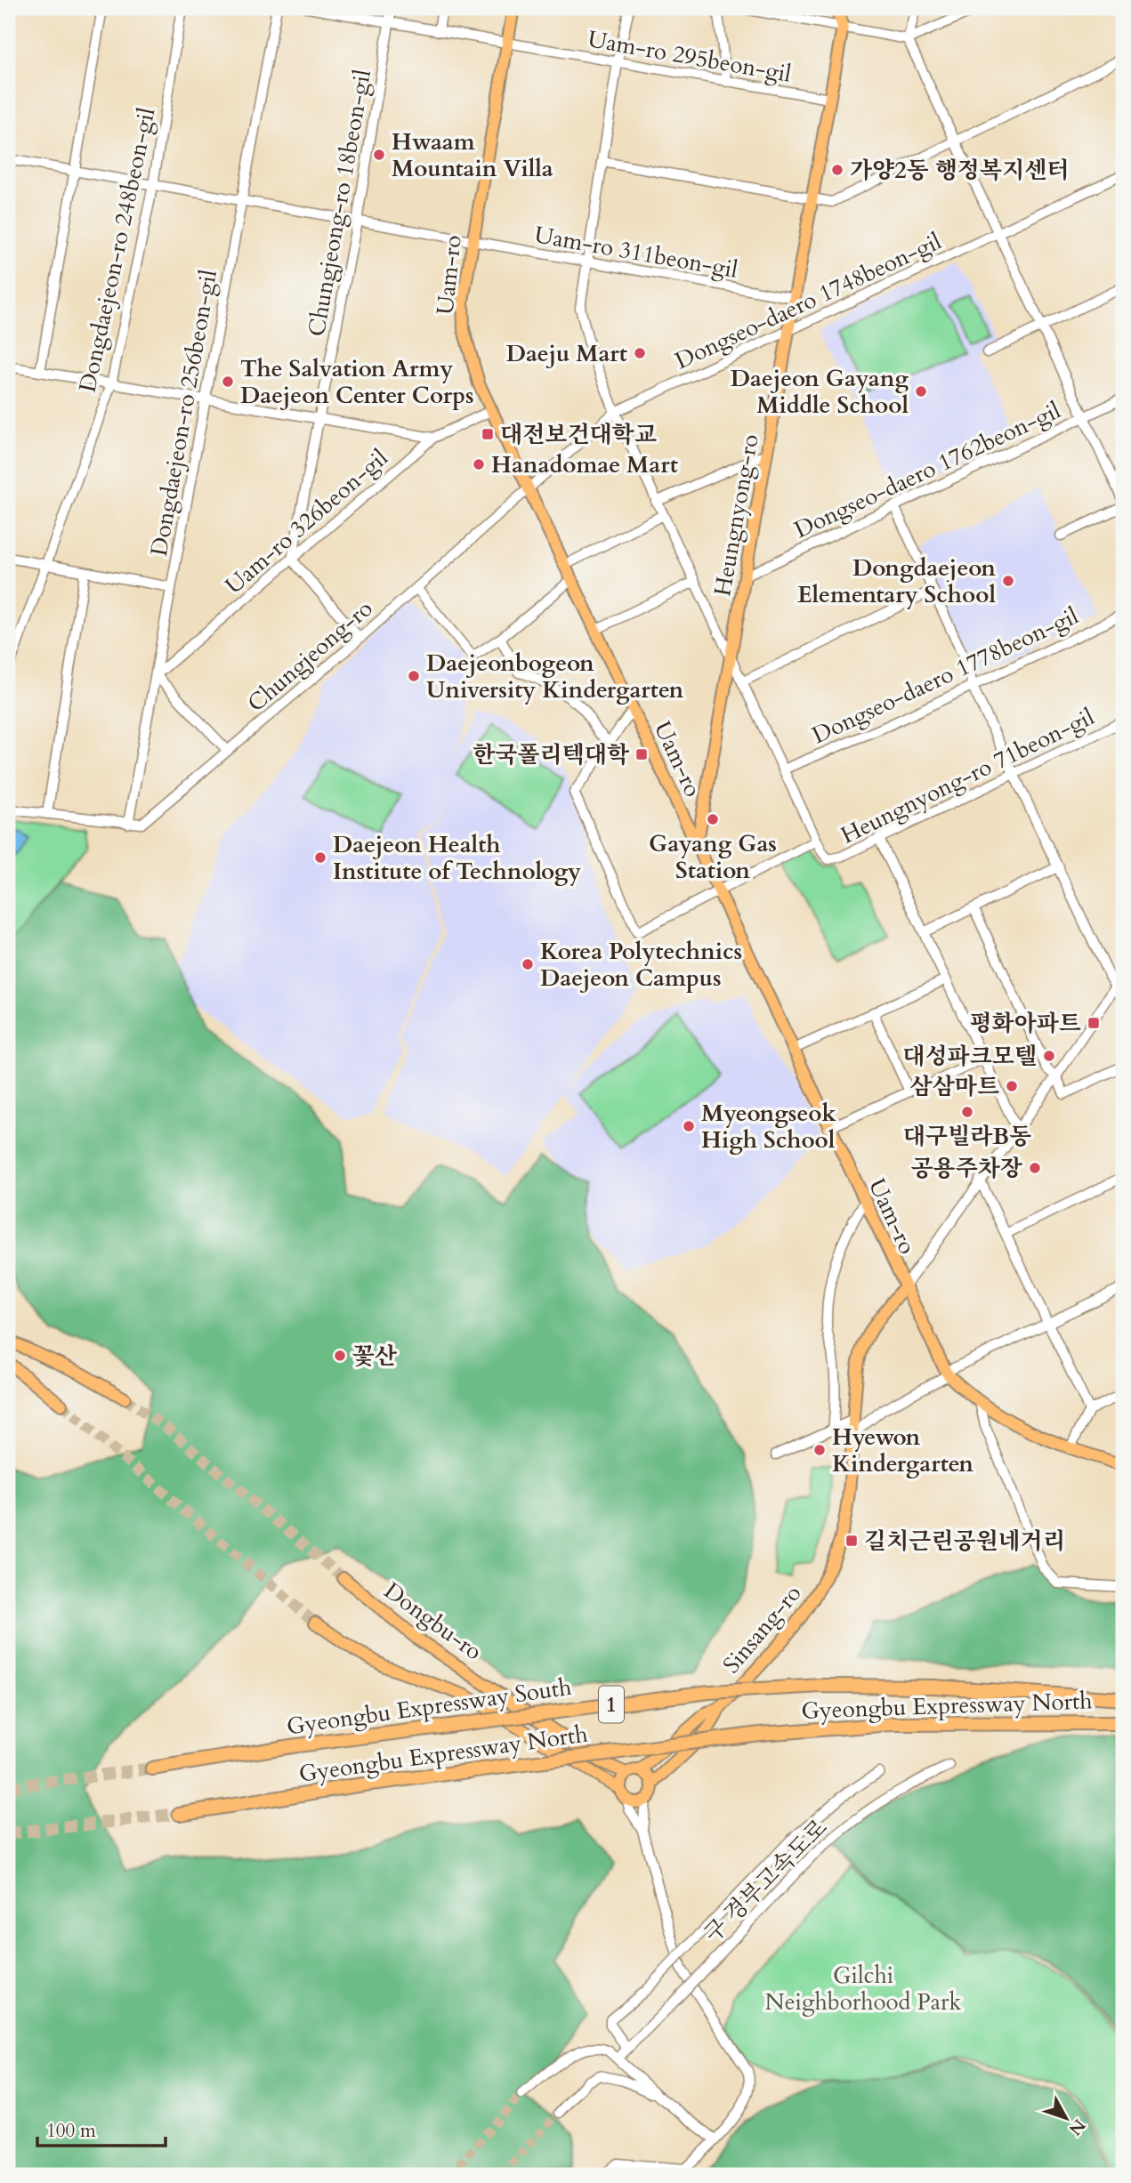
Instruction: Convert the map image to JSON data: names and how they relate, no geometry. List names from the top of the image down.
{
  "streets": {
    "highway": ["1", "Gyeongbu Expressway North", "Gyeongbu Expressway South"],
    "main road": [
      "Uam-ro",
      "Heungnyong-ro",
      "Dongbu-ro",
      "Sinsang-ro"
    ],
    "street": [
      "Uam-ro 295beon-gil",
      "Chungjeong-ro 18beon-gil",
      "Dongdaejeon-ro 248beon-gil",
      "Uam-ro 311beon-gil",
      "Dongseo-daero 1748beon-gil",
      "Dongdaejeon-ro 256beon-gil",
      "Dongseo-daero 1762beon-gil",
      "Uam-ro 326beon-gil",
      "Chungjeong-ro",
      "Dongseo-daero 1778beon-gil",
      "Heungnyong-ro 71beon-gil",
      "구 경부고속도로"
    ]
  },
  "crossings": [
    ["Uam-ro 295beon-gil", "Chungjeong-ro 18beon-gil"],
    ["Uam-ro 295beon-gil", "Uam-ro"],
    ["Uam-ro 295beon-gil", "Heungnyong-ro"],
    ["Uam-ro 295beon-gil", "Heungnyong-ro 71beon-gil"],
    ["Chungjeong-ro 18beon-gil", "Uam-ro 311beon-gil"],
    ["Chungjeong-ro 18beon-gil", "Uam-ro 326beon-gil"],
    ["Dongdaejeon-ro 248beon-gil", "Uam-ro 311beon-gil"],
    ["Uam-ro 311beon-gil", "Uam-ro"],
    ["Uam-ro 311beon-gil", "Dongdaejeon-ro 256beon-gil"],
    ["Uam-ro 311beon-gil", "Heungnyong-ro"],
    ["Uam-ro 311beon-gil", "Heungnyong-ro 71beon-gil"],
    ["Uam-ro", "Dongseo-daero 1748beon-gil"],
    ["Uam-ro", "Heungnyong-ro"],
    ["Uam-ro", "Uam-ro 326beon-gil"],
    ["Uam-ro", "Chungjeong-ro"],
    ["Uam-ro", "Heungnyong-ro 71beon-gil"],
    ["Uam-ro", "Sinsang-ro"],
    ["Dongseo-daero 1748beon-gil", "Heungnyong-ro"],
    ["Dongseo-daero 1748beon-gil", "Chungjeong-ro"],
    ["Dongseo-daero 1748beon-gil", "Heungnyong-ro 71beon-gil"],
    ["Dongdaejeon-ro 256beon-gil", "Uam-ro 326beon-gil"],
    ["Dongdaejeon-ro 256beon-gil", "Chungjeong-ro"],
    ["Dongseo-daero 1762beon-gil", "Heungnyong-ro"],
    ["Heungnyong-ro", "Heungnyong-ro 71beon-gil"],
    ["Dongseo-daero 1778beon-gil", "Heungnyong-ro 71beon-gil"]
  ],
  "parks": ["Gilchi Neighborhood Park"],
  "places": {
    "other": [
      "Hwaam Mountain Villa",
      "가양2동 행정복지센터",
      "Daeju Mart",
      "The Salvation Army Daejeon Center Corps",
      "Daejeon Gayang Middle School",
      "Hanadomae Mart",
      "Dongdaejeon Elementary School",
      "Daejeonbogeon University Kindergarten",
      "Gayang Gas Station",
      "Daejeon Health Institute of Technology",
      "Korea Polytechnics Daejeon Campus",
      "대성파크모텔",
      "삼삼마트",
      "대구빌라B동",
      "Myeongseok High School",
      "공용주차장",
      "꽃산",
      "Hyewon Kindergarten"
    ],
    "transit": [
      "대전보건대학교",
      "한국폴리텍대학",
      "평화아파트",
      "길치근린공원네거리"
    ]
  },
  "scale_bar": "100 m",
  "north": "bottom right"
}
